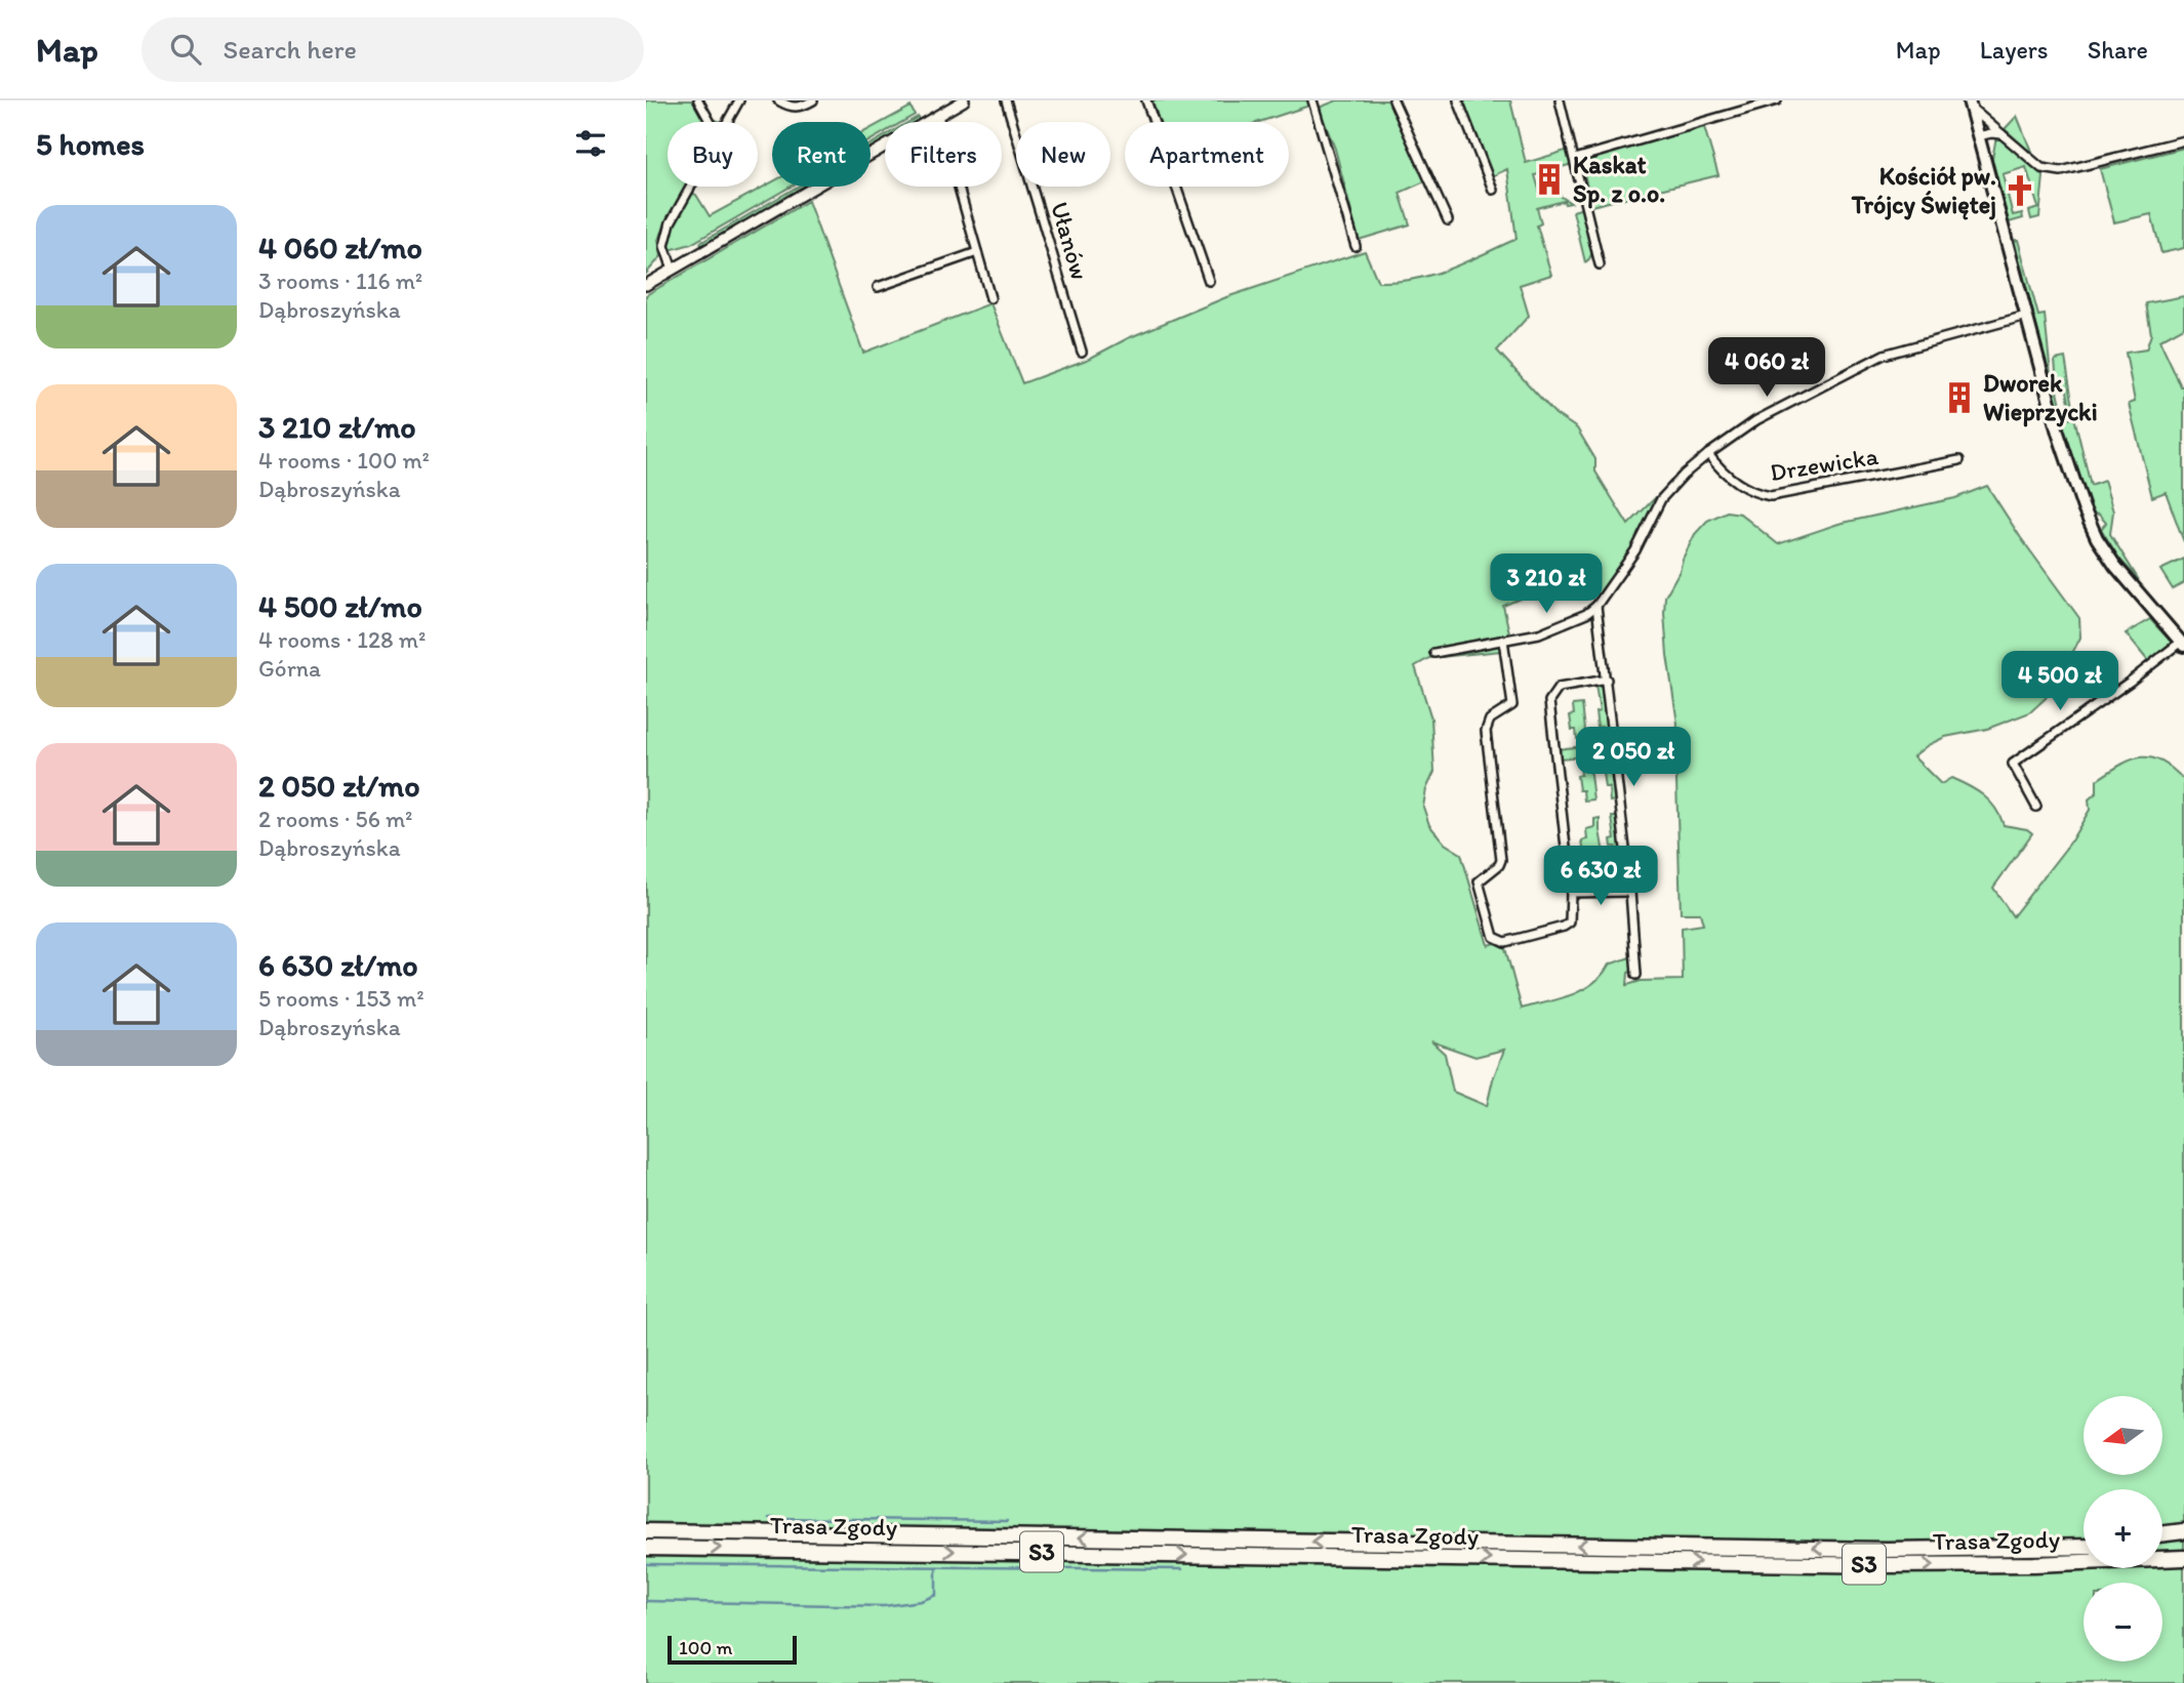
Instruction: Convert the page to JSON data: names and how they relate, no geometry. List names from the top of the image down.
{
  "streets": {
    "highway": ["Trasa Zgody", "S3"],
    "street": ["Ułanów", "Drzewicka"]
  },
  "places": {
    "building": ["Kaskat Sp. z o.o.", "Dworek Wieprzycki"],
    "church": ["Kościół pw. Trójcy Świętej"]
  },
  "scale_bar": "100 m",
  "north": "left",
  "page": {
    "header": "Map",
    "search": "Search here",
    "nav": ["Map", "Layers", "Share"],
    "heading": "5 homes",
    "chip": [
      "Buy",
      "Rent",
      "Filters",
      "New",
      "Apartment"
    ],
    "list": [
      {
        "name": "4 060 zł/mo",
        "note": "3 rooms · 116 m² · Dąbroszyńska"
      },
      {
        "name": "3 210 zł/mo",
        "note": "4 rooms · 100 m² · Dąbroszyńska"
      },
      {
        "name": "4 500 zł/mo",
        "note": "4 rooms · 128 m² · Górna"
      },
      {
        "name": "2 050 zł/mo",
        "note": "2 rooms · 56 m² · Dąbroszyńska"
      },
      {
        "name": "6 630 zł/mo",
        "note": "5 rooms · 153 m² · Dąbroszyńska"
      }
    ],
    "price": [
      "4 060 zł",
      "3 210 zł",
      "4 500 zł",
      "2 050 zł",
      "6 630 zł"
    ],
    "map_buttons": ["+", "−"],
    "scale": "100 m"
  }
}
